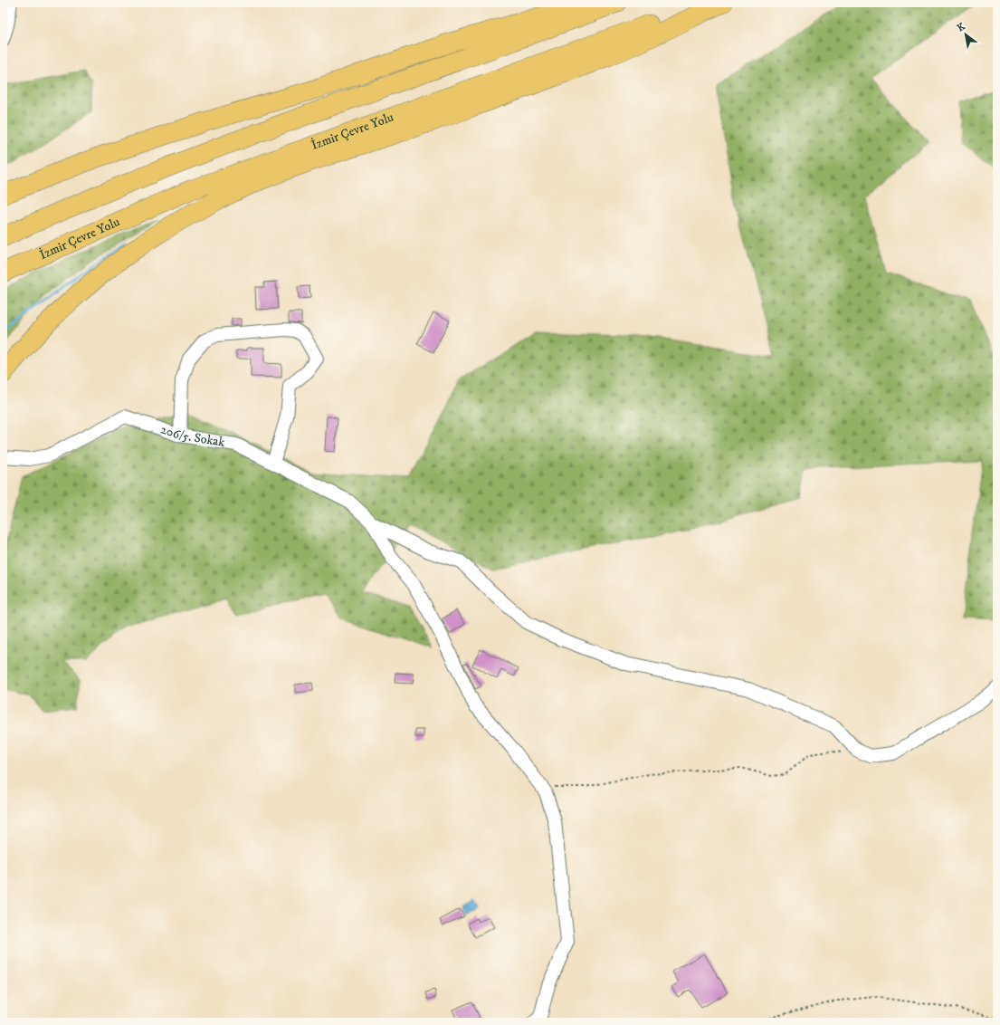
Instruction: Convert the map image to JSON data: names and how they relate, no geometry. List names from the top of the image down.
{
  "streets": {
    "highway": ["İzmir Çevre Yolu"],
    "street": ["206/5. Sokak"]
  },
  "north": "top left"
}
